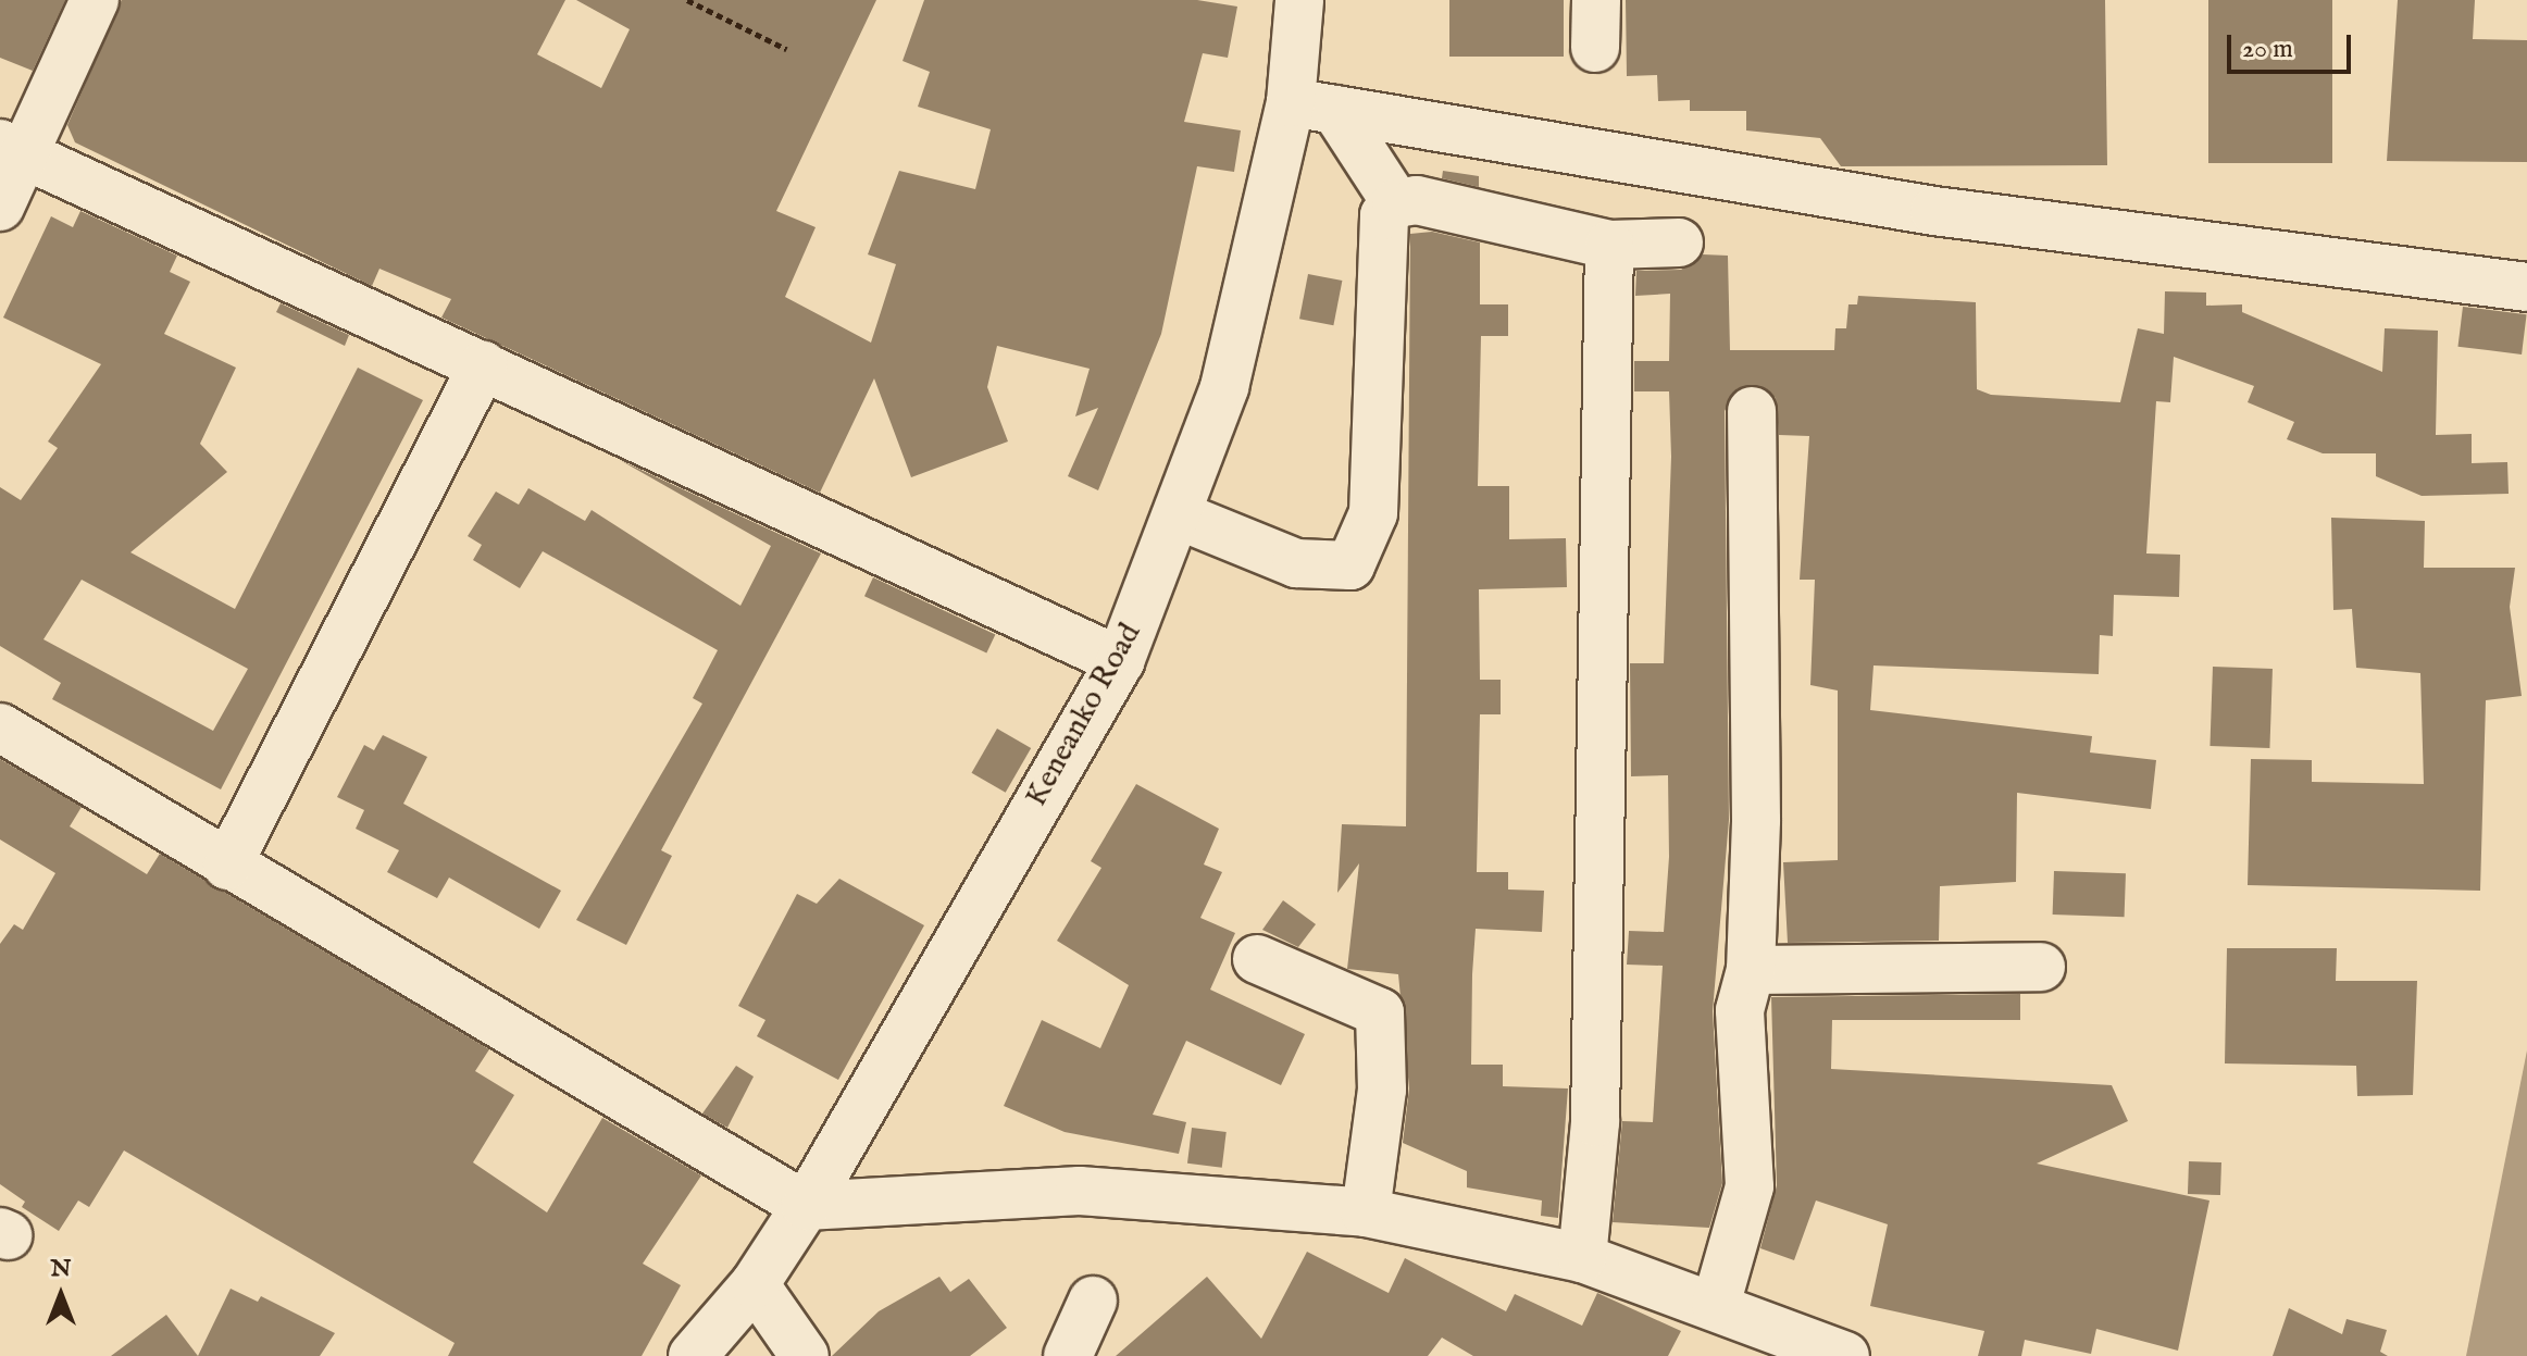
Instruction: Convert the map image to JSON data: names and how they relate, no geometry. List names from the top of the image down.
{
  "streets": {
    "street": ["Keneanko Road"]
  },
  "scale_bar": "20 m",
  "north": "top"
}
